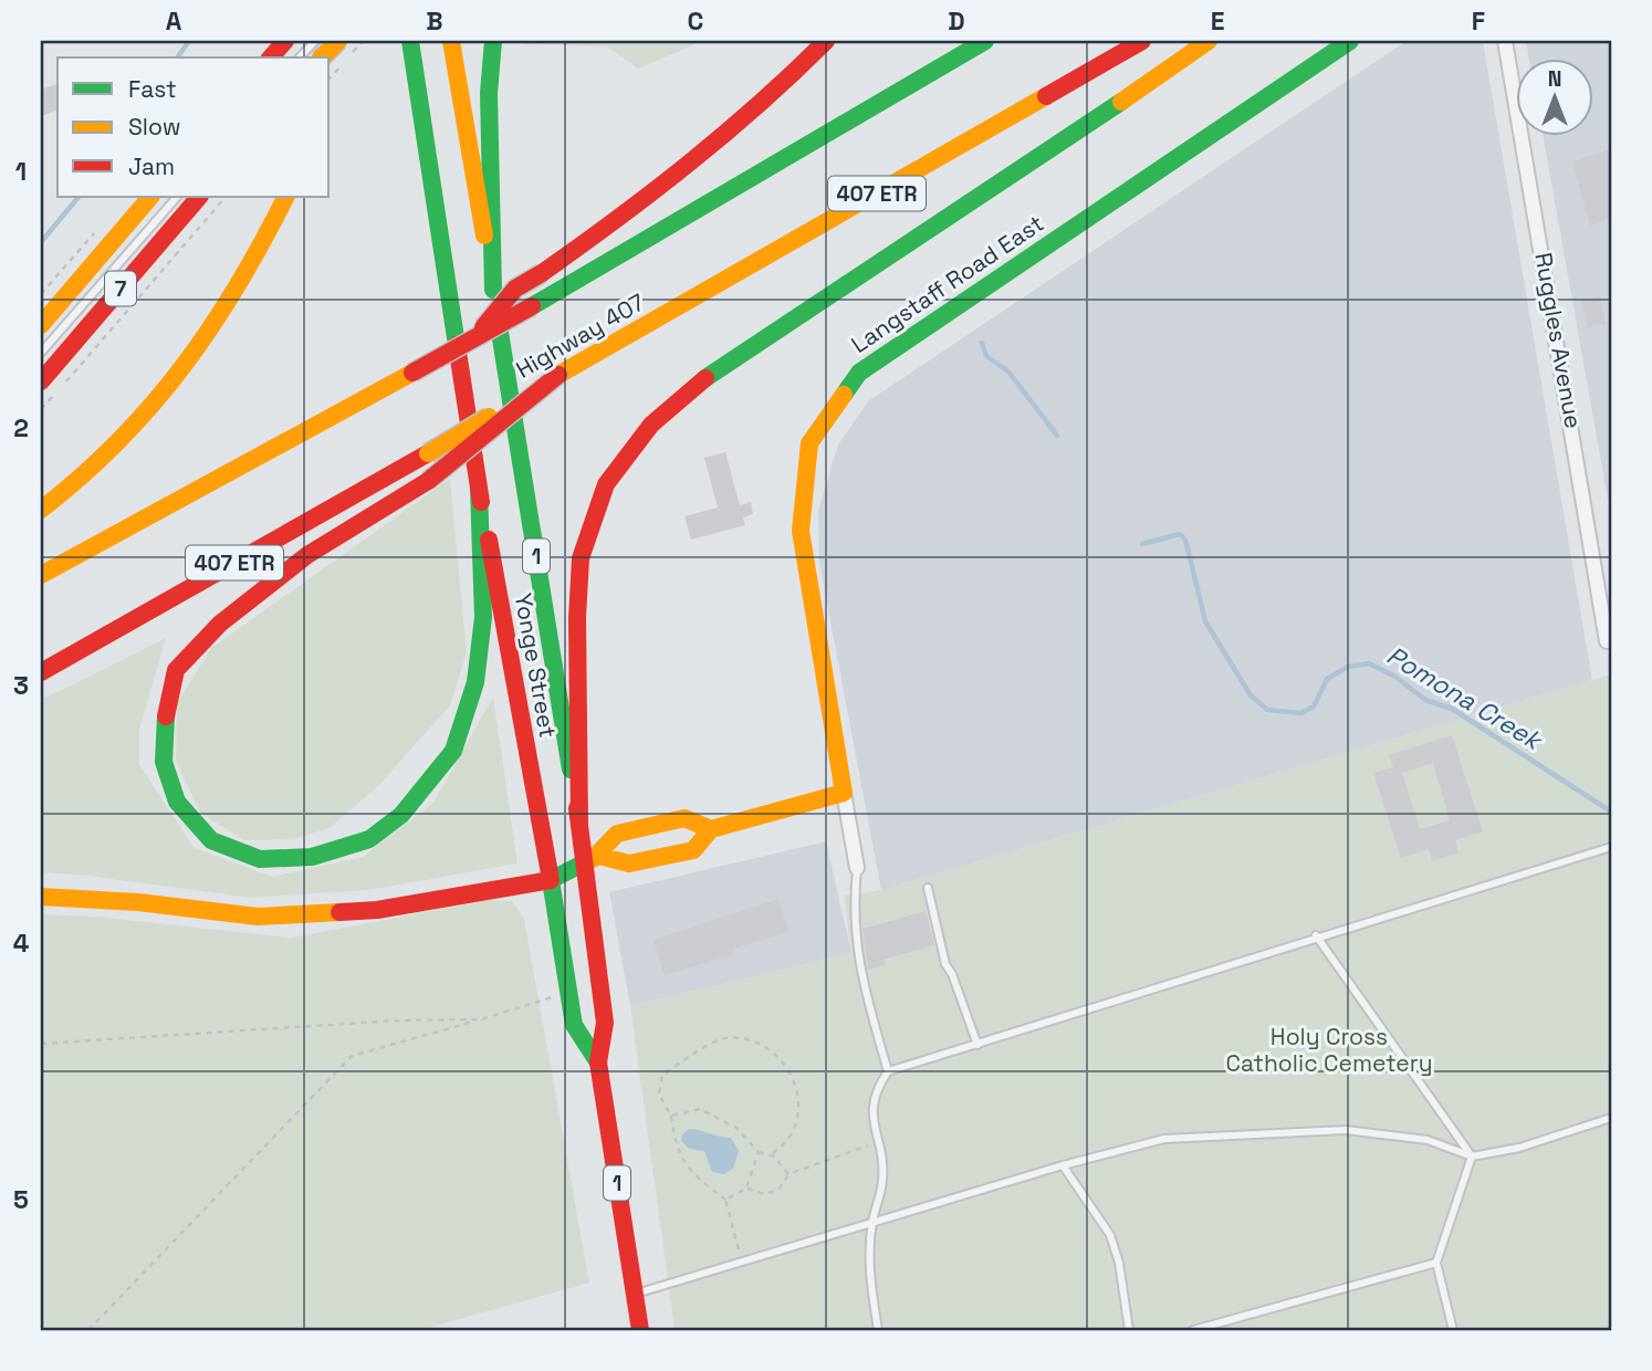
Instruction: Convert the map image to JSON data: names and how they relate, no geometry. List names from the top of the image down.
{
  "streets": {
    "main road": [
      "407 ETR",
      "Langstaff Road East",
      "7",
      "Highway 407",
      "1",
      "Yonge Street"
    ],
    "street": ["Ruggles Avenue"]
  },
  "water": ["Pomona Creek"],
  "parks": ["Holy Cross Catholic Cemetery"],
  "legend": ["Fast", "Slow", "Jam"],
  "north": "top",
  "grid": {
    "columns": [
      "A",
      "B",
      "C",
      "D",
      "E",
      "F"
    ],
    "rows": [
      "1",
      "2",
      "3",
      "4",
      "5"
    ]
  }
}
